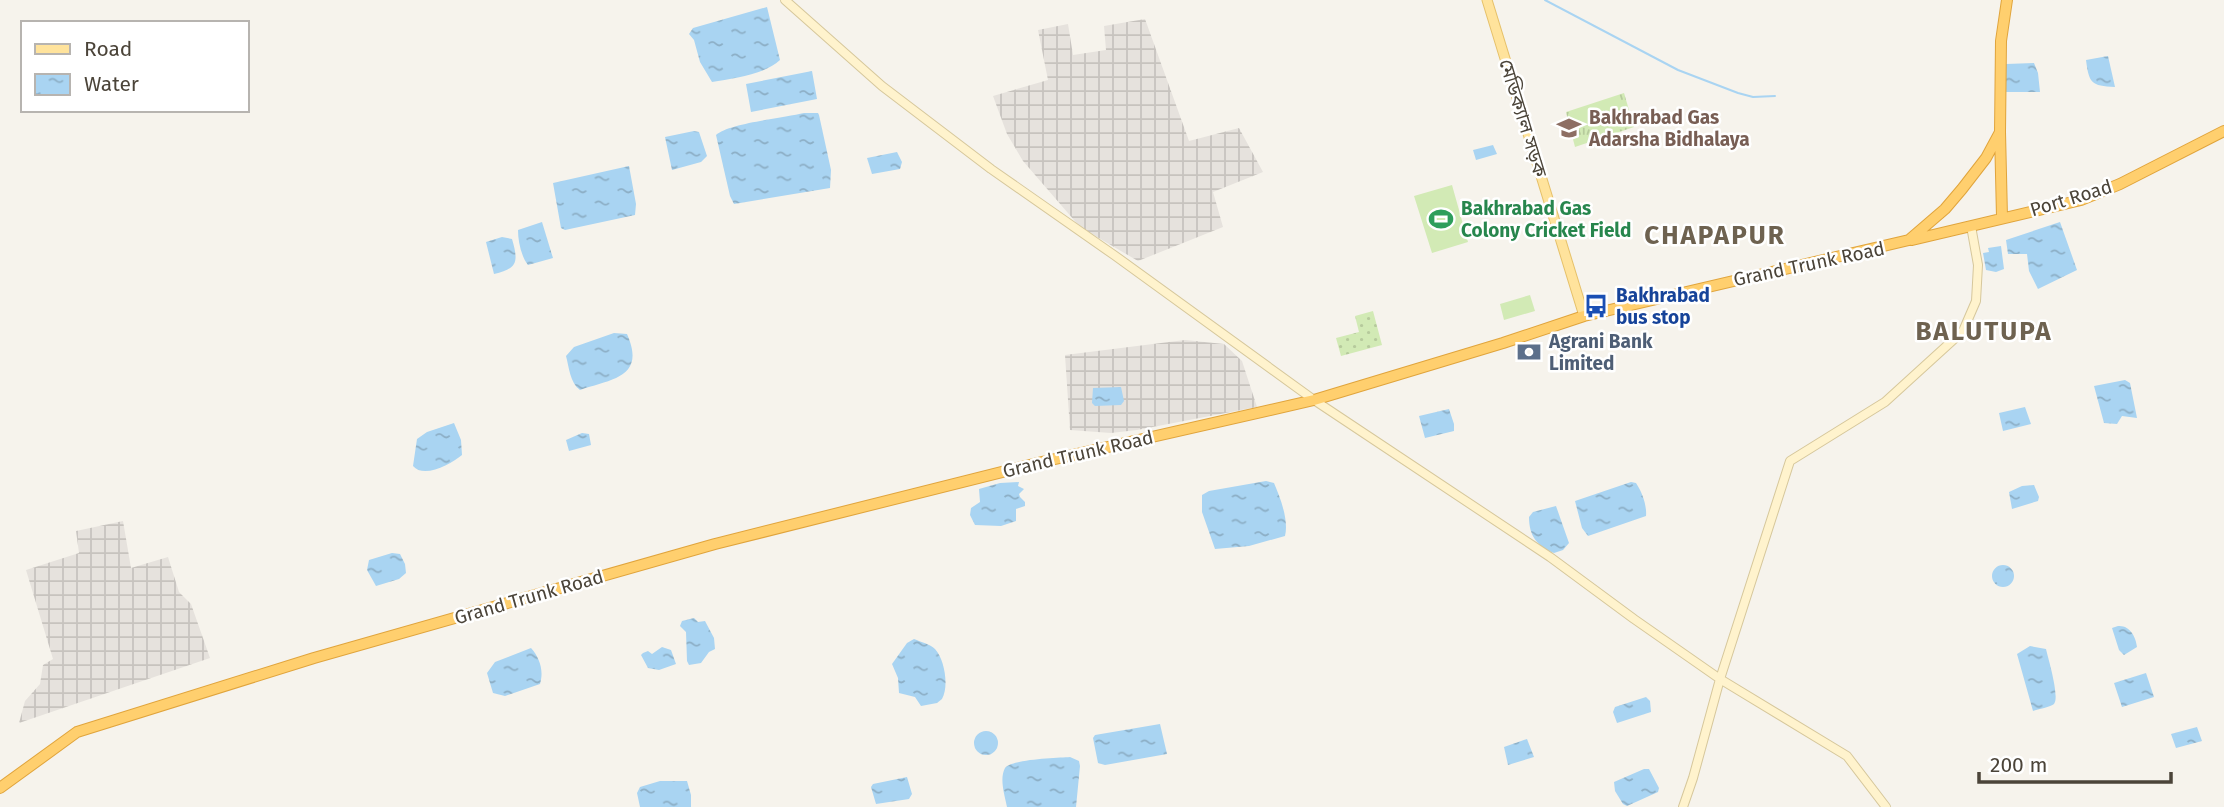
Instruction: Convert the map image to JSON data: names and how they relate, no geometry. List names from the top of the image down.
{
  "streets": {
    "highway": ["Port Road", "Grand Trunk Road"],
    "main road": ["মেডিক্যাল সড়ক"]
  },
  "crossings": [
    ["মেডিক্যাল সড়ক", "Grand Trunk Road"],
    ["Port Road", "Grand Trunk Road"]
  ],
  "districts": ["CHAPAPUR", "BALUTUPA"],
  "places": {
    "school or university": ["Bakhrabad Gas Adarsha Bidhalaya"],
    "sports": ["Bakhrabad Gas Colony Cricket Field"],
    "bus stop": ["Bakhrabad bus stop"],
    "bank": ["Agrani Bank Limited"]
  },
  "legend": ["Road", "Water"],
  "scale_bar": "200 m"
}
